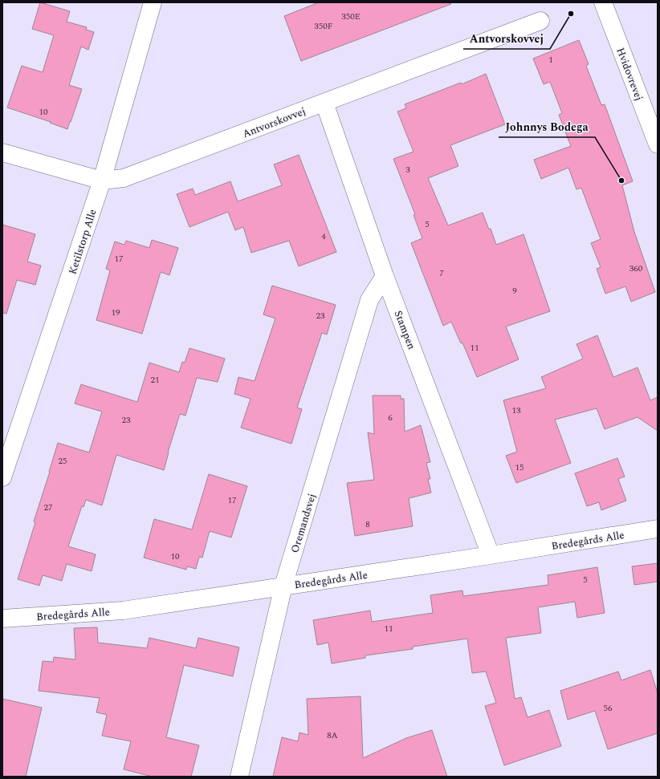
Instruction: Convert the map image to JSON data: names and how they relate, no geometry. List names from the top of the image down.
{
  "streets": {
    "street": [
      "Hvidovrevej",
      "Antvorskovvej",
      "Ketilstorp Alle",
      "Stampen",
      "Oremandsvej",
      "Bredegårds Alle"
    ]
  },
  "crossings": [
    ["Antvorskovvej", "Ketilstorp Alle"],
    ["Antvorskovvej", "Stampen"],
    ["Stampen", "Oremandsvej"],
    ["Stampen", "Bredegårds Alle"],
    ["Oremandsvej", "Bredegårds Alle"]
  ],
  "places": ["Antvorskovvej", "Johnnys Bodega"],
  "house_numbers": [
    "350E",
    "350F",
    "1",
    "10",
    "3",
    "5",
    "4",
    "17",
    "360",
    "7",
    "9",
    "19",
    "23",
    "11",
    "21",
    "13",
    "6",
    "23",
    "25",
    "15",
    "17",
    "27",
    "8",
    "10",
    "5",
    "11",
    "56",
    "8A"
  ]
}
